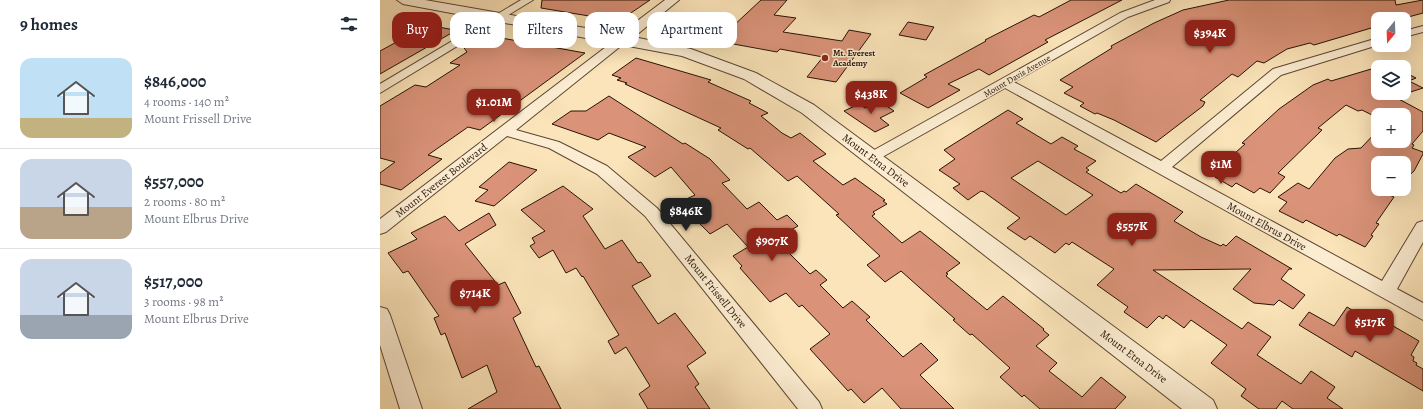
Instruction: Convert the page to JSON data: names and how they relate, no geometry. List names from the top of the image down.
{
  "streets": {
    "street": [
      "Mount Davis Avenue",
      "Mount Etna Drive",
      "Mount Everest Boulevard",
      "Mount Elbrus Drive",
      "Mount Frissell Drive"
    ]
  },
  "crossings": [
    ["Mount Davis Avenue", "Mount Etna Drive"],
    ["Mount Davis Avenue", "Mount Elbrus Drive"],
    ["Mount Everest Boulevard", "Mount Frissell Drive"]
  ],
  "places": ["Mt. Everest Academy"],
  "north": "bottom",
  "page": {
    "heading": "9 homes",
    "map_buttons": ["+", "−"],
    "chip": [
      "Buy",
      "Rent",
      "Filters",
      "New",
      "Apartment"
    ],
    "price": [
      "$394K",
      "$438K",
      "$1.01M",
      "$1M",
      "$846K",
      "$557K",
      "$907K",
      "$714K",
      "$517K"
    ],
    "list": [
      {
        "name": "$846,000",
        "note": "4 rooms · 140 m² · Mount Frissell Drive"
      },
      {
        "name": "$557,000",
        "note": "2 rooms · 80 m² · Mount Elbrus Drive"
      },
      {
        "name": "$517,000",
        "note": "3 rooms · 98 m² · Mount Elbrus Drive"
      }
    ]
  }
}
